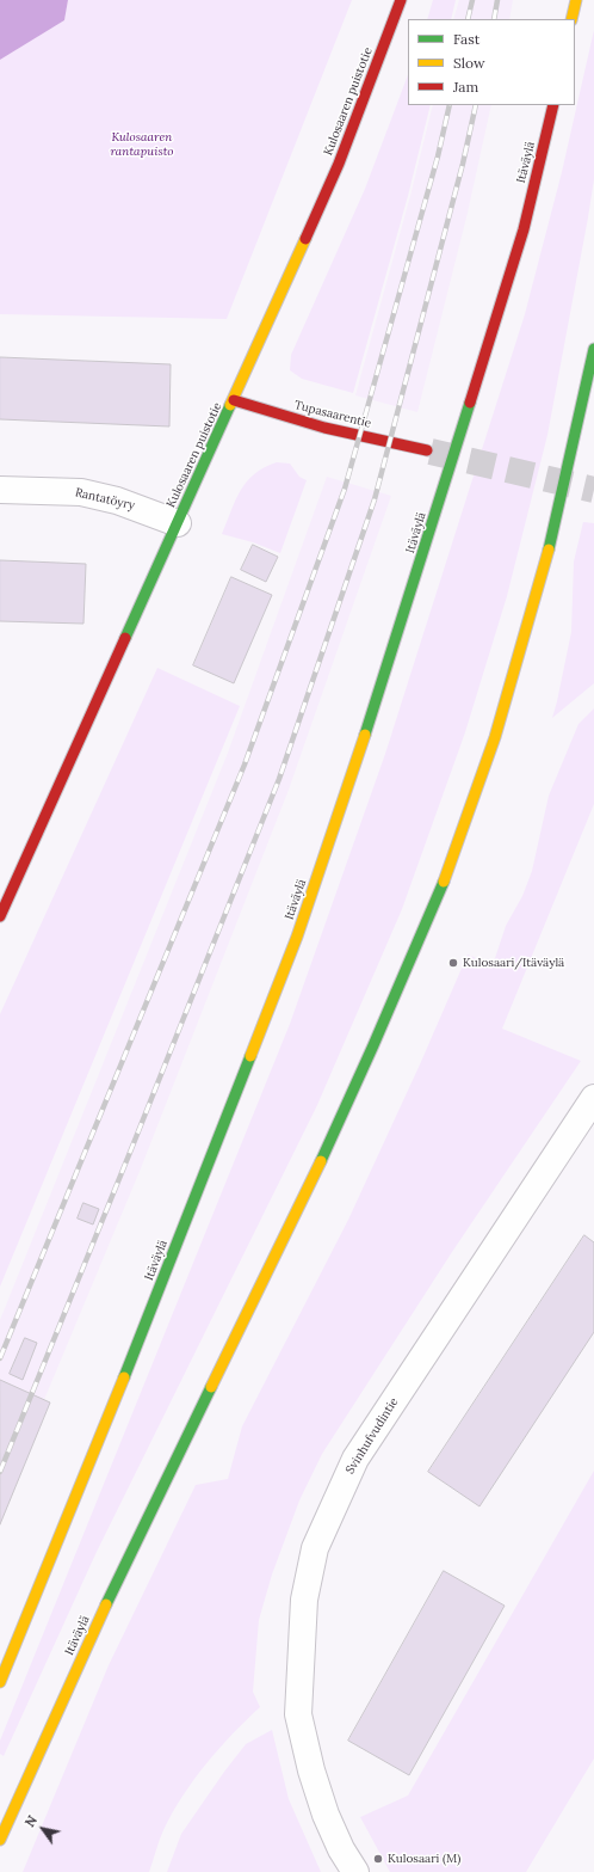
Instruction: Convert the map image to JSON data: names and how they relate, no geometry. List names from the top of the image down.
{
  "streets": {
    "main road": ["Kulosaaren puistotie", "Itäväylä", "Tupasaarentie"],
    "street": ["Rantatöyry", "Svinhufvudintie"]
  },
  "crossings": [
    ["Kulosaaren puistotie", "Tupasaarentie"],
    ["Kulosaaren puistotie", "Rantatöyry"]
  ],
  "parks": ["Kulosaaren rantapuisto"],
  "places": ["Kulosaari/Itäväylä", "Kulosaari (M)"],
  "legend": ["Fast", "Slow", "Jam"],
  "north": "top left"
}
